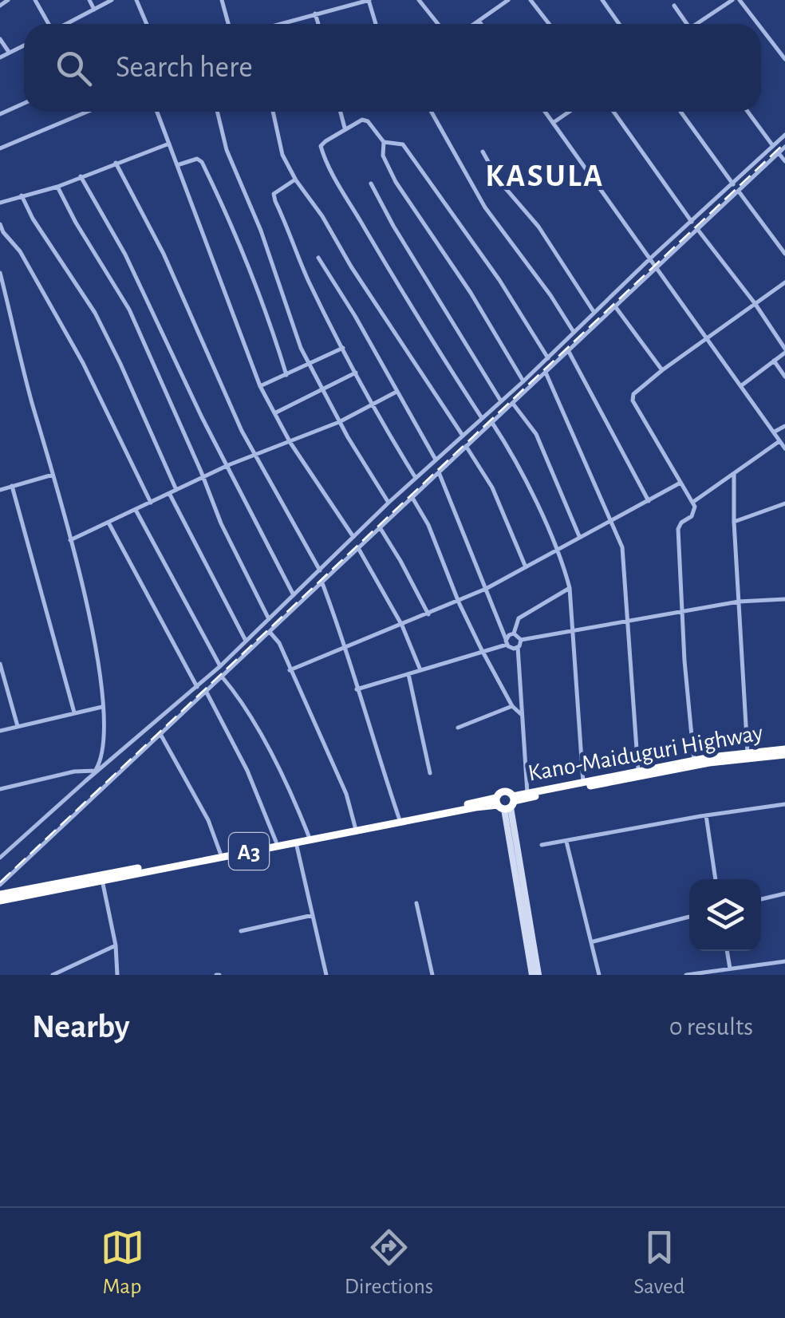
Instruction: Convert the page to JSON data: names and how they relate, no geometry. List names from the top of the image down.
{
  "streets": {
    "highway": ["Kano-Maiduguri Highway", "A3"]
  },
  "districts": ["KASULA"],
  "page": {
    "search": "Search here",
    "heading": ["Nearby", "0 results"],
    "nav": ["Map", "Directions", "Saved"]
  }
}
